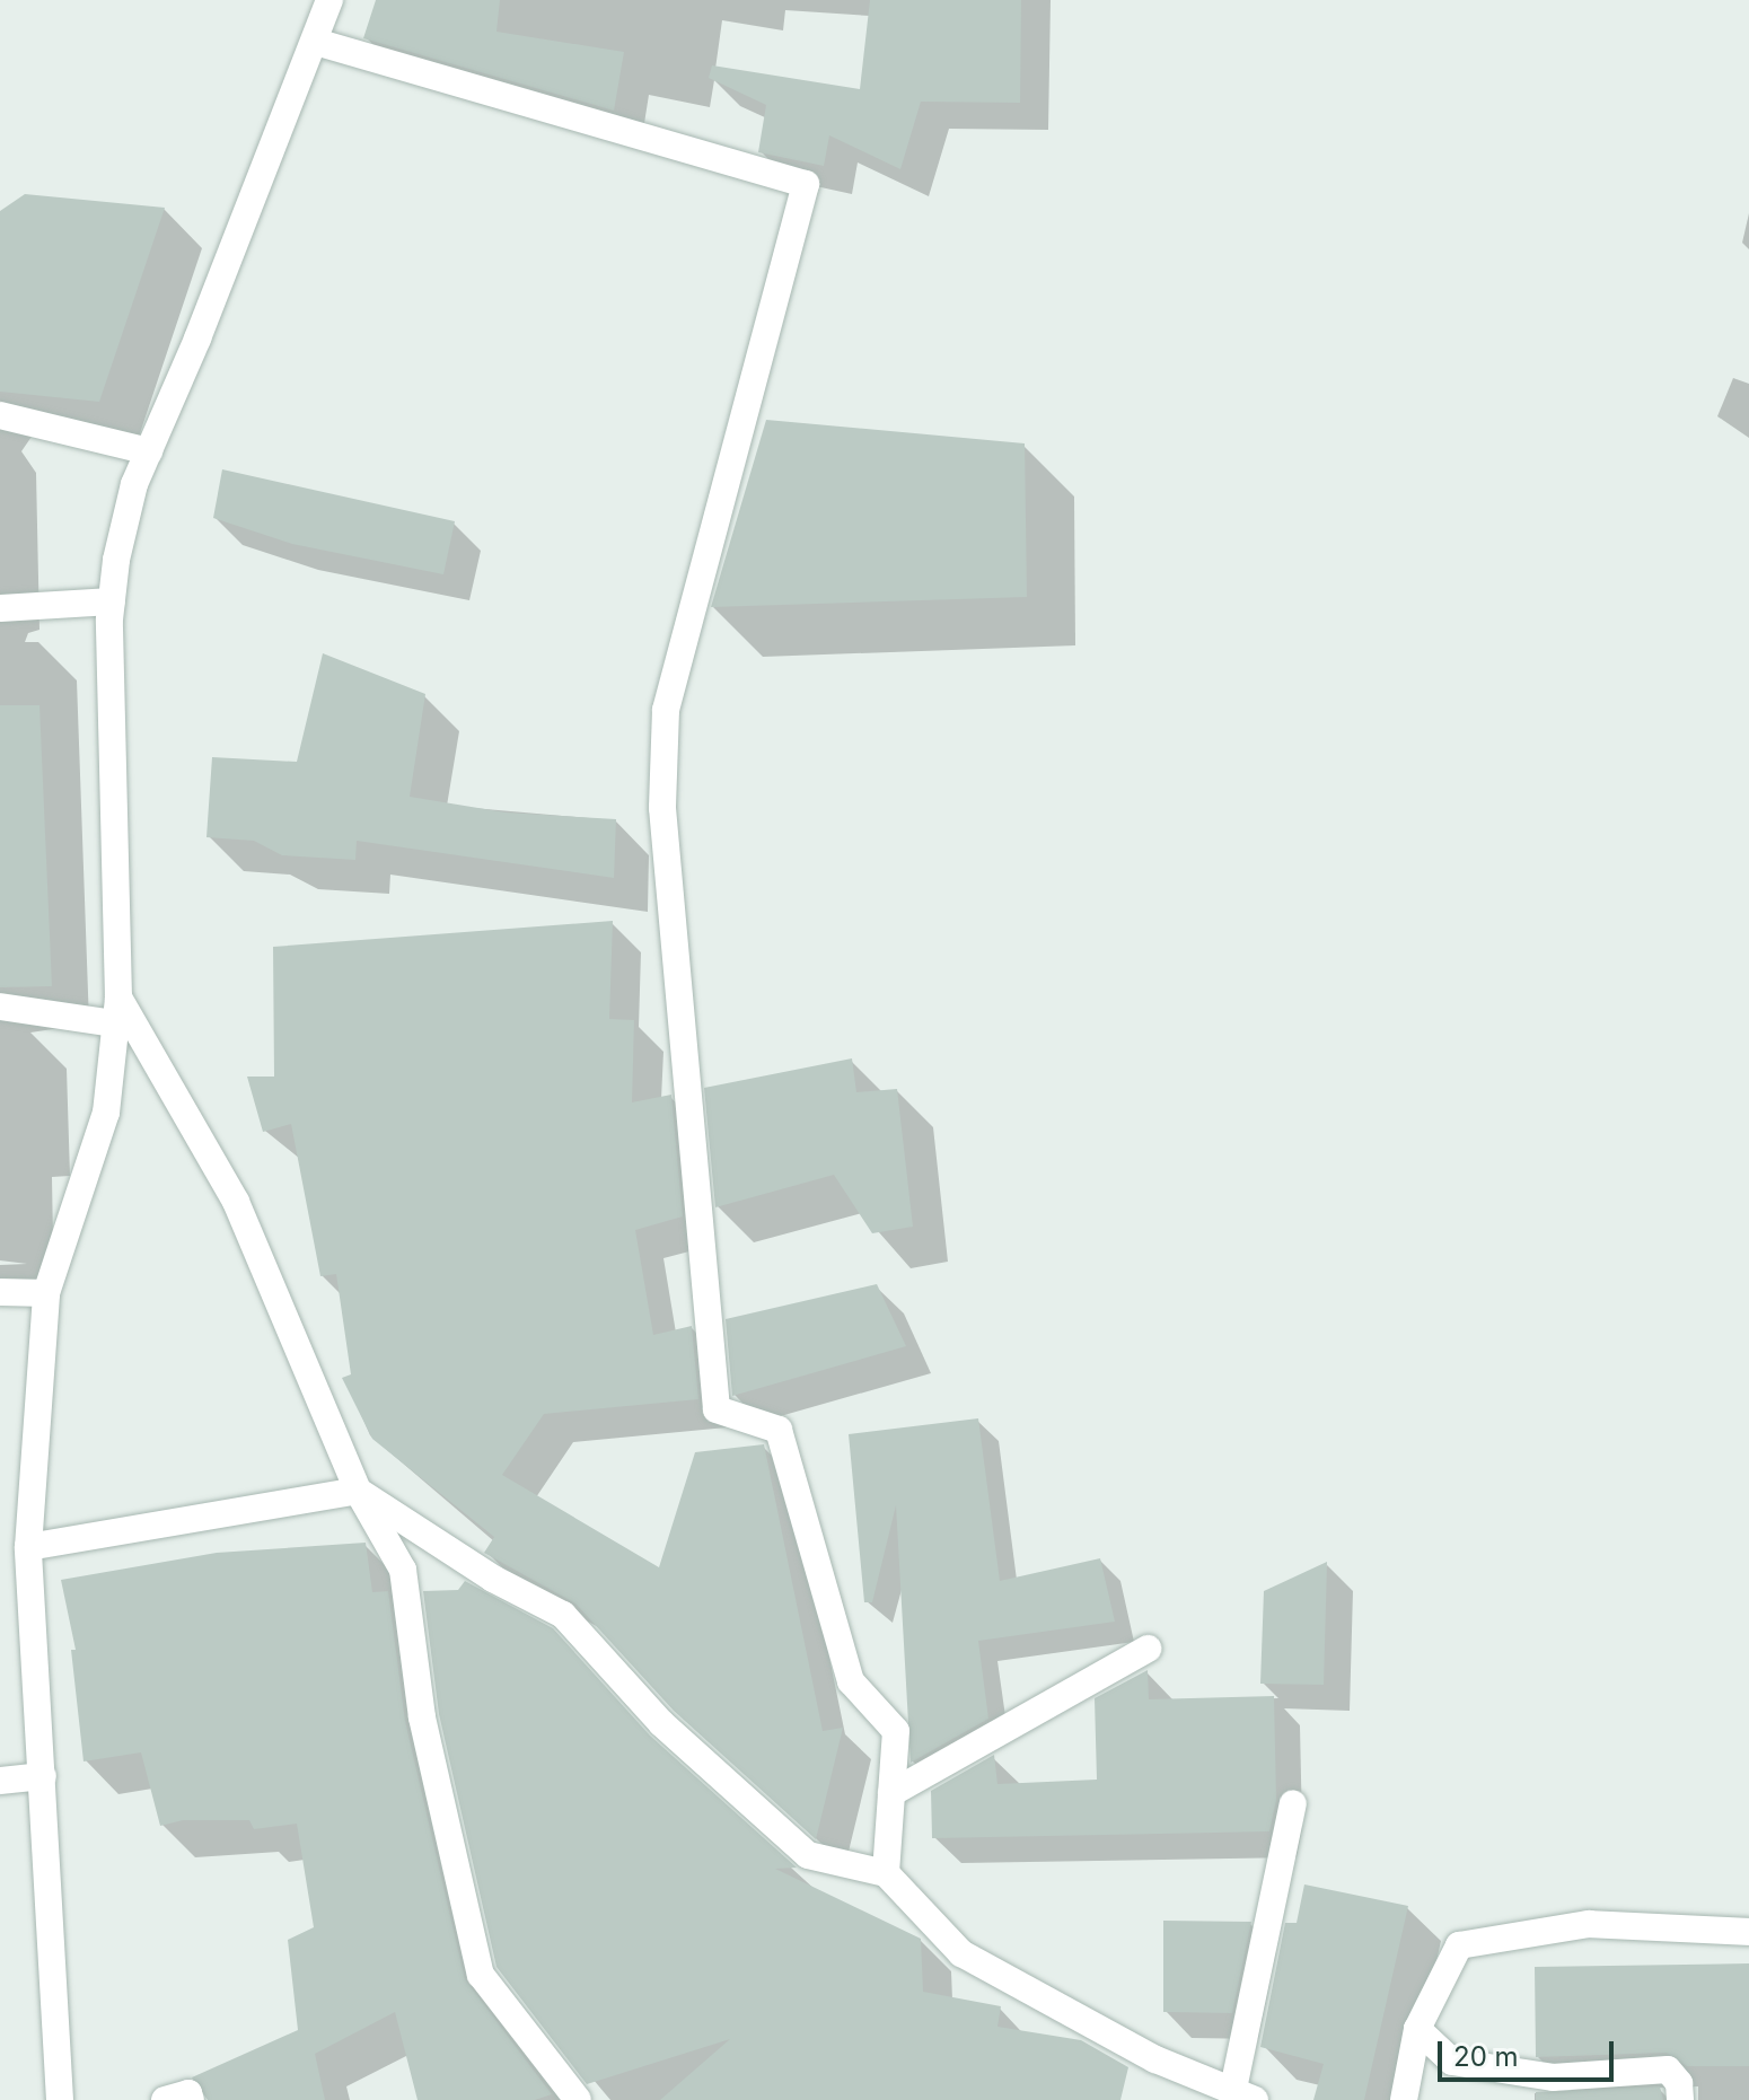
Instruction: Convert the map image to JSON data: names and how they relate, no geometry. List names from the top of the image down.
{
  "scale_bar": "20 m"
}
